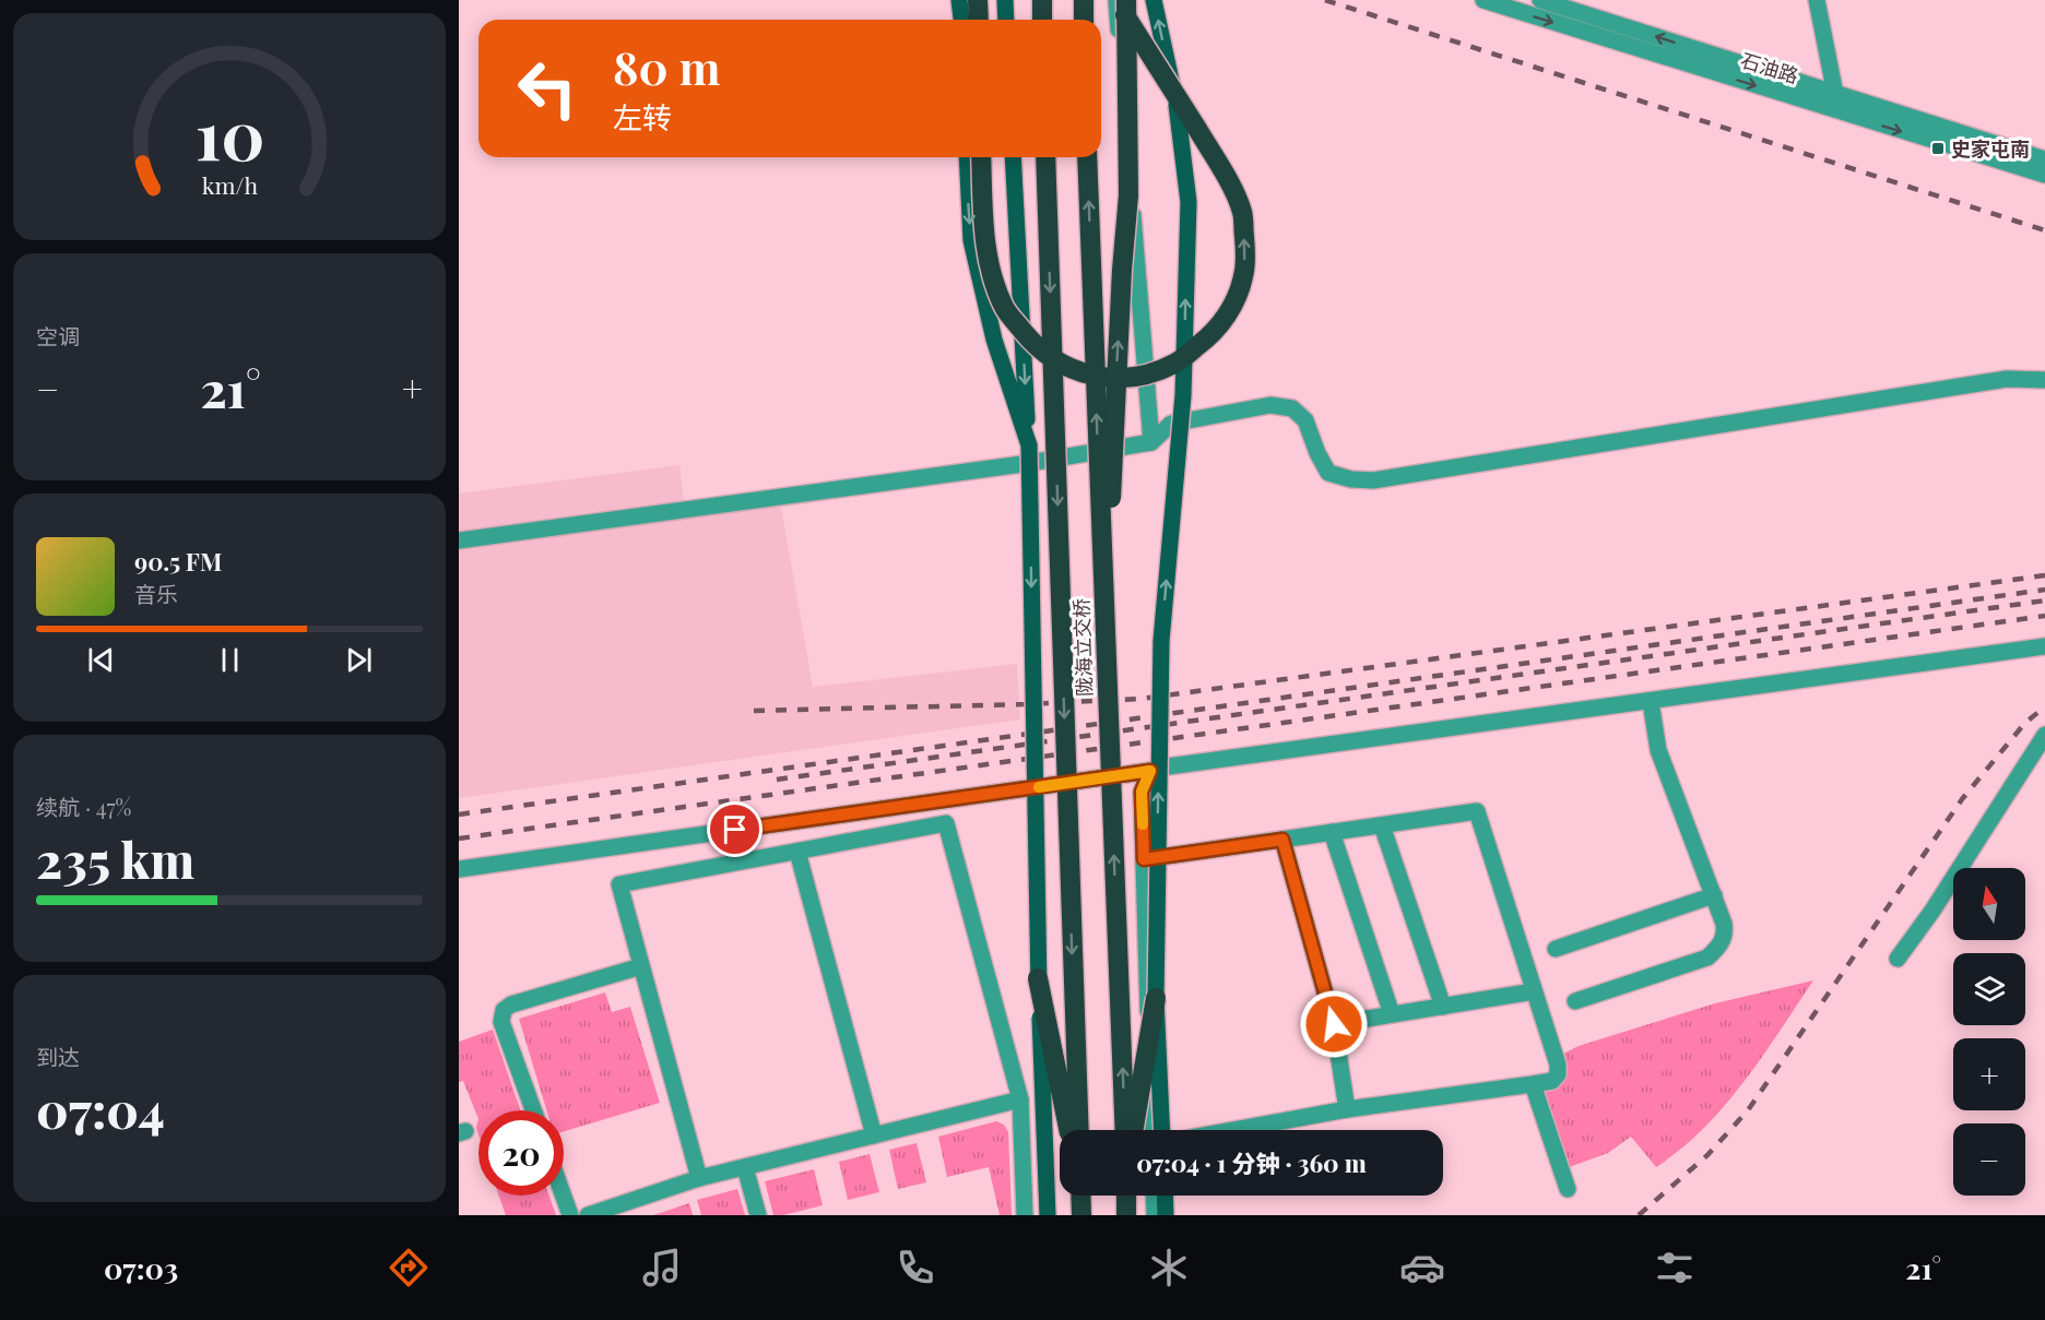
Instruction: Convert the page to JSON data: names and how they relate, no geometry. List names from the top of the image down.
{
  "streets": {
    "highway": ["陇海立交桥"],
    "street": ["石油路"]
  },
  "places": {
    "transit": ["史家屯南"]
  },
  "north": "top",
  "page": {
    "turn": ["80 m", "左转"],
    "tile": [
      "空调",
      ["续航 · 47%", "235 km"],
      ["到达", "07:04"]
    ],
    "heat": ["−", "21°", "+"],
    "song": ["90.5 FM", "音乐"],
    "map_buttons": ["+", "−"],
    "limit": "20",
    "trip": "07:04 · 1 分钟 · 360 m",
    "tabs": ["07:03", "21°"],
    "gauge": ["10", "km/h"]
  }
}
